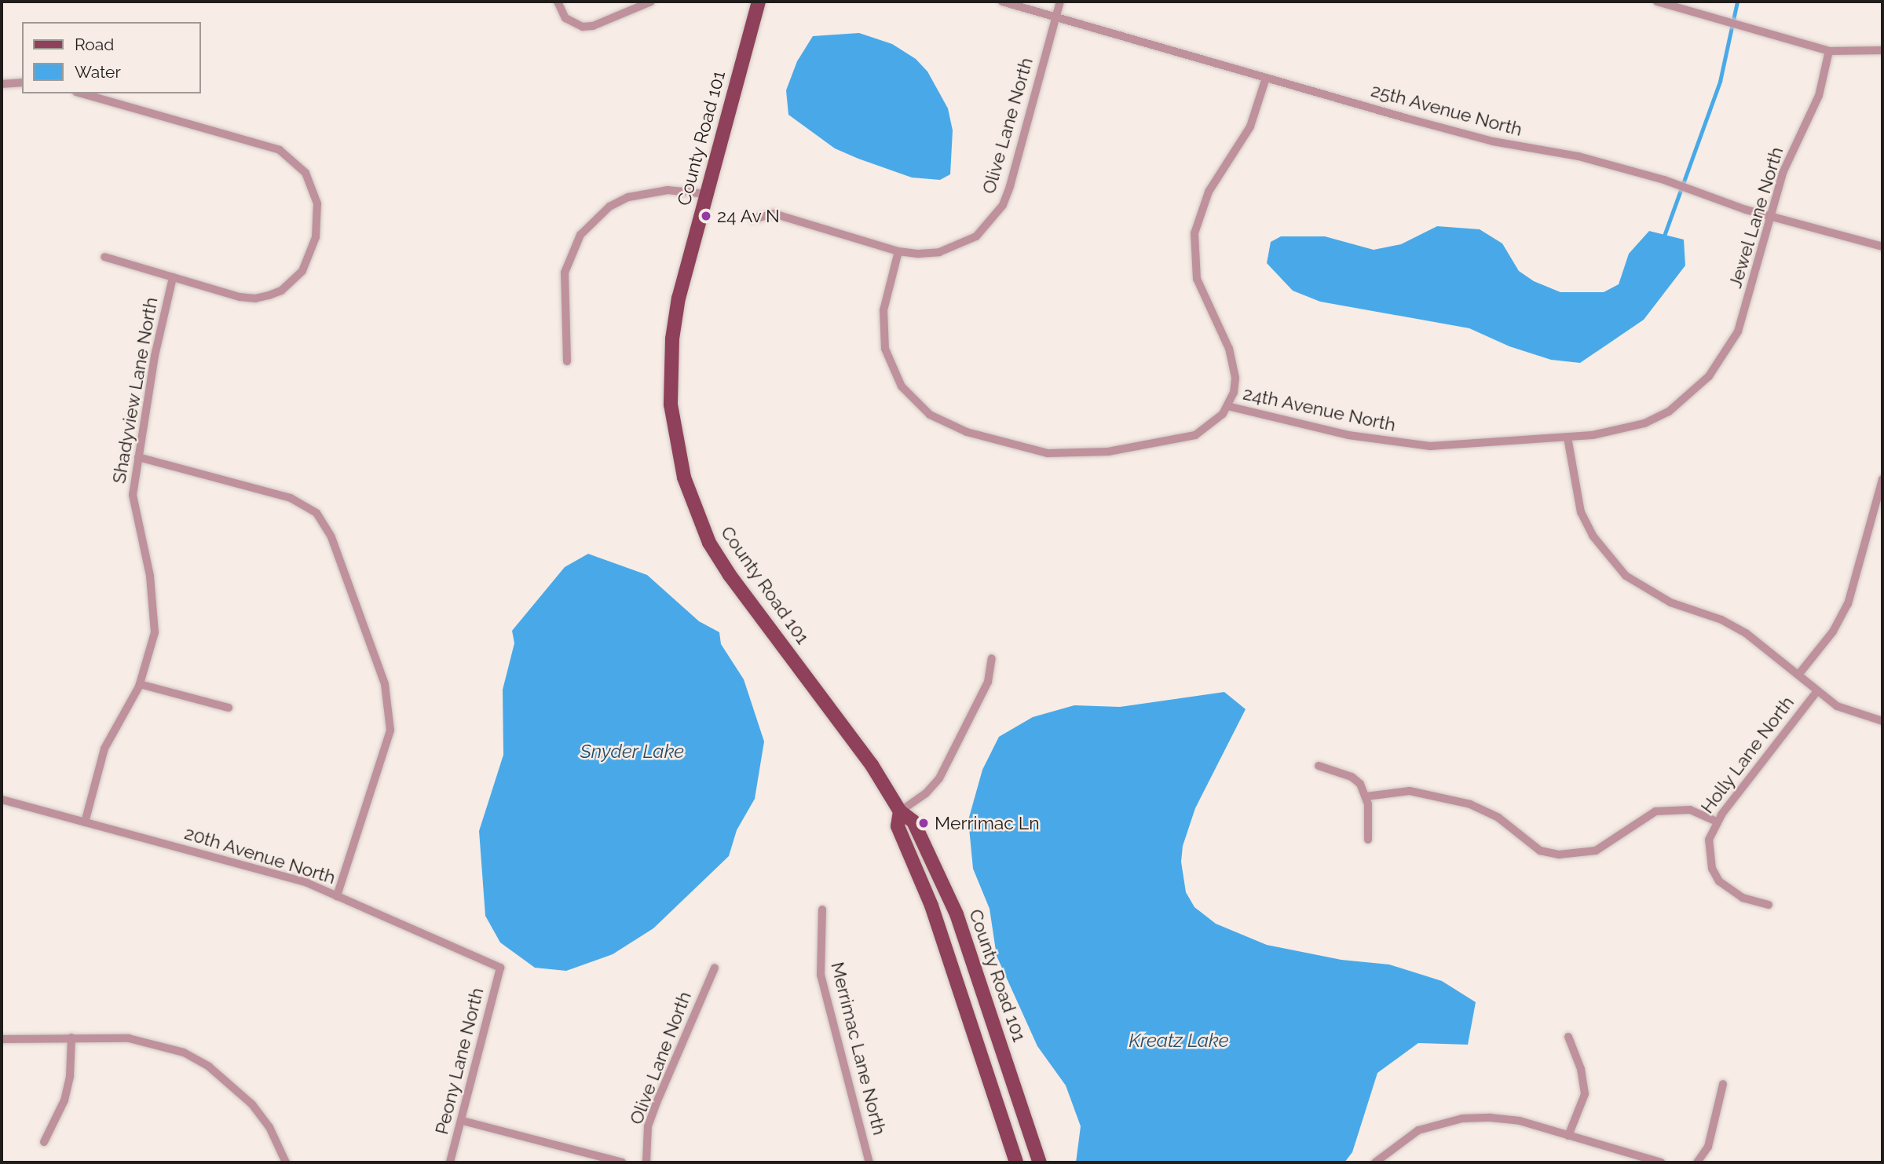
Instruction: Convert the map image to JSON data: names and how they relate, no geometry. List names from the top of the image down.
{
  "streets": {
    "main road": ["County Road 101"],
    "street": [
      "25th Avenue North",
      "Olive Lane North",
      "Jewel Lane North",
      "Shadyview Lane North",
      "24th Avenue North",
      "Holly Lane North",
      "20th Avenue North",
      "Merrimac Lane North",
      "Peony Lane North"
    ]
  },
  "crossings": [
    ["25th Avenue North", "Olive Lane North"],
    ["25th Avenue North", "Jewel Lane North"],
    ["Olive Lane North", "24th Avenue North"],
    ["Jewel Lane North", "24th Avenue North"],
    ["Shadyview Lane North", "20th Avenue North"],
    ["20th Avenue North", "Peony Lane North"]
  ],
  "water": ["Snyder Lake", "Kreatz Lake"],
  "places": ["24 Av N", "Merrimac Ln"],
  "legend": ["Road", "Water"]
}
